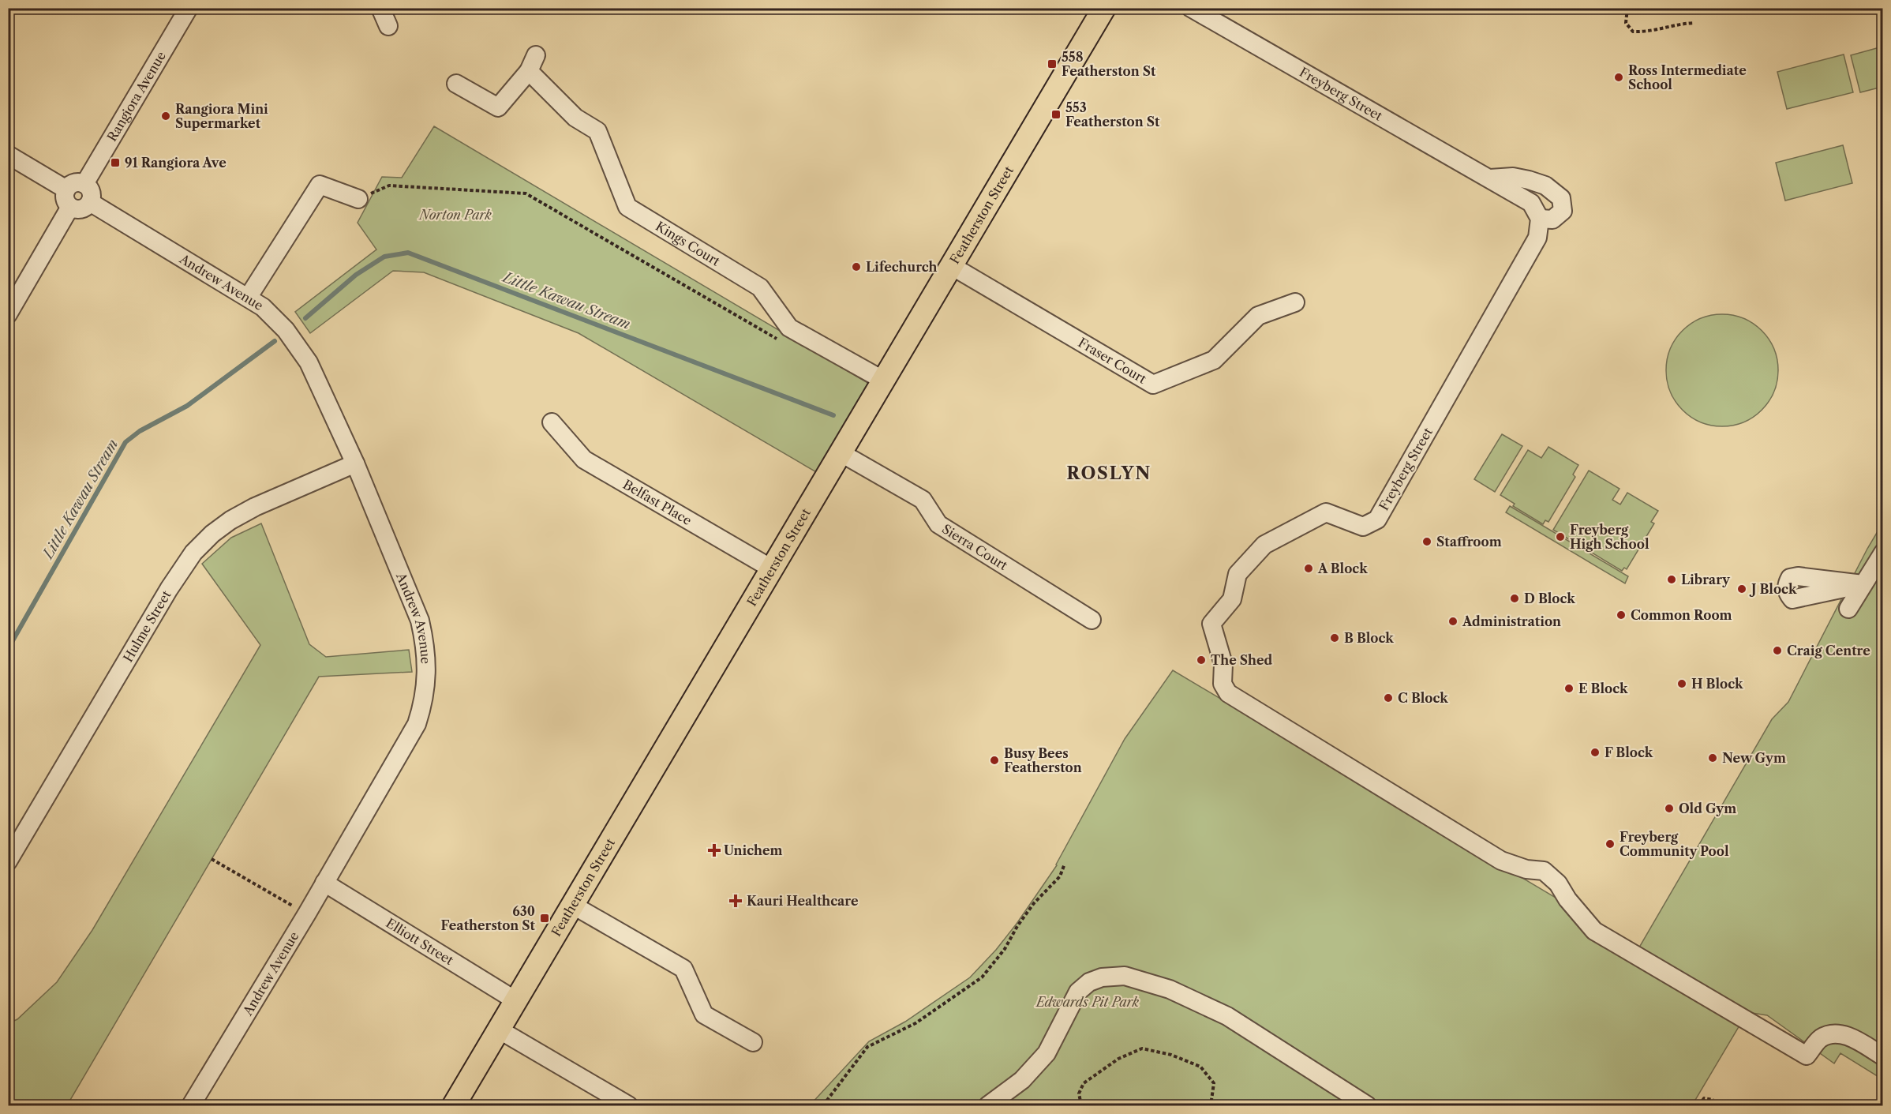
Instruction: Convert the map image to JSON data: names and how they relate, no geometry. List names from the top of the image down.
{
  "streets": {
    "main road": ["Featherston Street"],
    "street": [
      "Freyberg Street",
      "Rangiora Avenue",
      "Kings Court",
      "Andrew Avenue",
      "Fraser Court",
      "Belfast Place",
      "Sierra Court",
      "Hulme Street",
      "Elliott Street"
    ]
  },
  "crossings": [
    ["Rangiora Avenue", "Andrew Avenue"],
    ["Featherston Street", "Kings Court"],
    ["Featherston Street", "Fraser Court"],
    ["Featherston Street", "Belfast Place"],
    ["Featherston Street", "Sierra Court"],
    ["Featherston Street", "Elliott Street"],
    ["Andrew Avenue", "Hulme Street"],
    ["Andrew Avenue", "Elliott Street"]
  ],
  "districts": ["ROSLYN"],
  "water": ["Little Kawau Stream"],
  "parks": ["Norton Park", "Edwards Pit Park"],
  "places": {
    "transit": [
      "558 Featherston St",
      "553 Featherston St",
      "91 Rangiora Ave",
      "630 Featherston St"
    ],
    "other": [
      "Ross Intermediate School",
      "Rangiora Mini Supermarket",
      "Lifechurch",
      "Freyberg High School",
      "Staffroom",
      "A Block",
      "Library",
      "J Block",
      "D Block",
      "Common Room",
      "Administration",
      "B Block",
      "Craig Centre",
      "The Shed",
      "H Block",
      "E Block",
      "C Block",
      "F Block",
      "New Gym",
      "Busy Bees Featherston",
      "Old Gym",
      "Freyberg Community Pool"
    ],
    "health": ["Unichem", "Kauri Healthcare"]
  }
}
